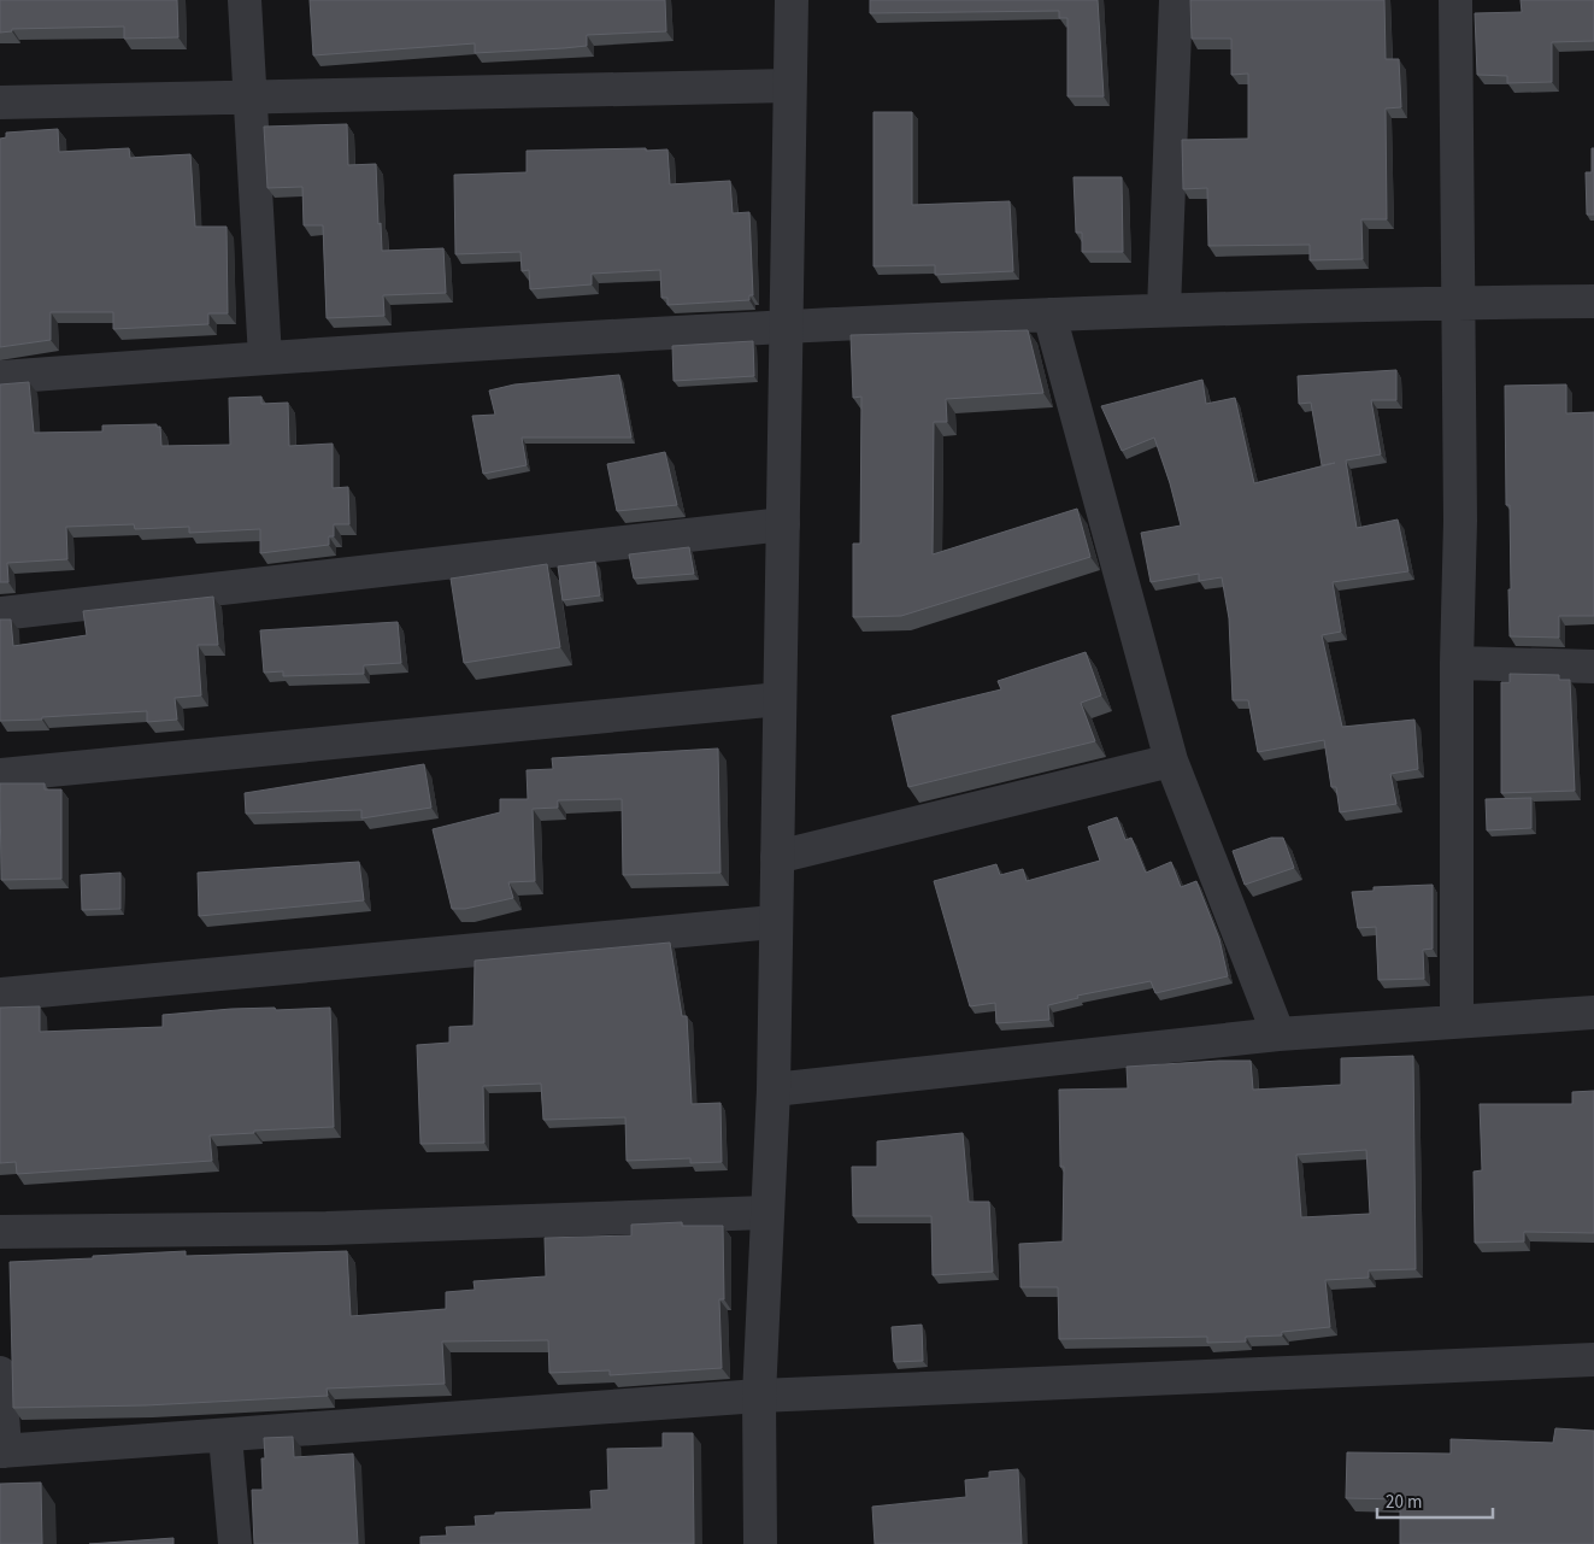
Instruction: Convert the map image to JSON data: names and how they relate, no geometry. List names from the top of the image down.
{
  "scale_bar": "20 m"
}
